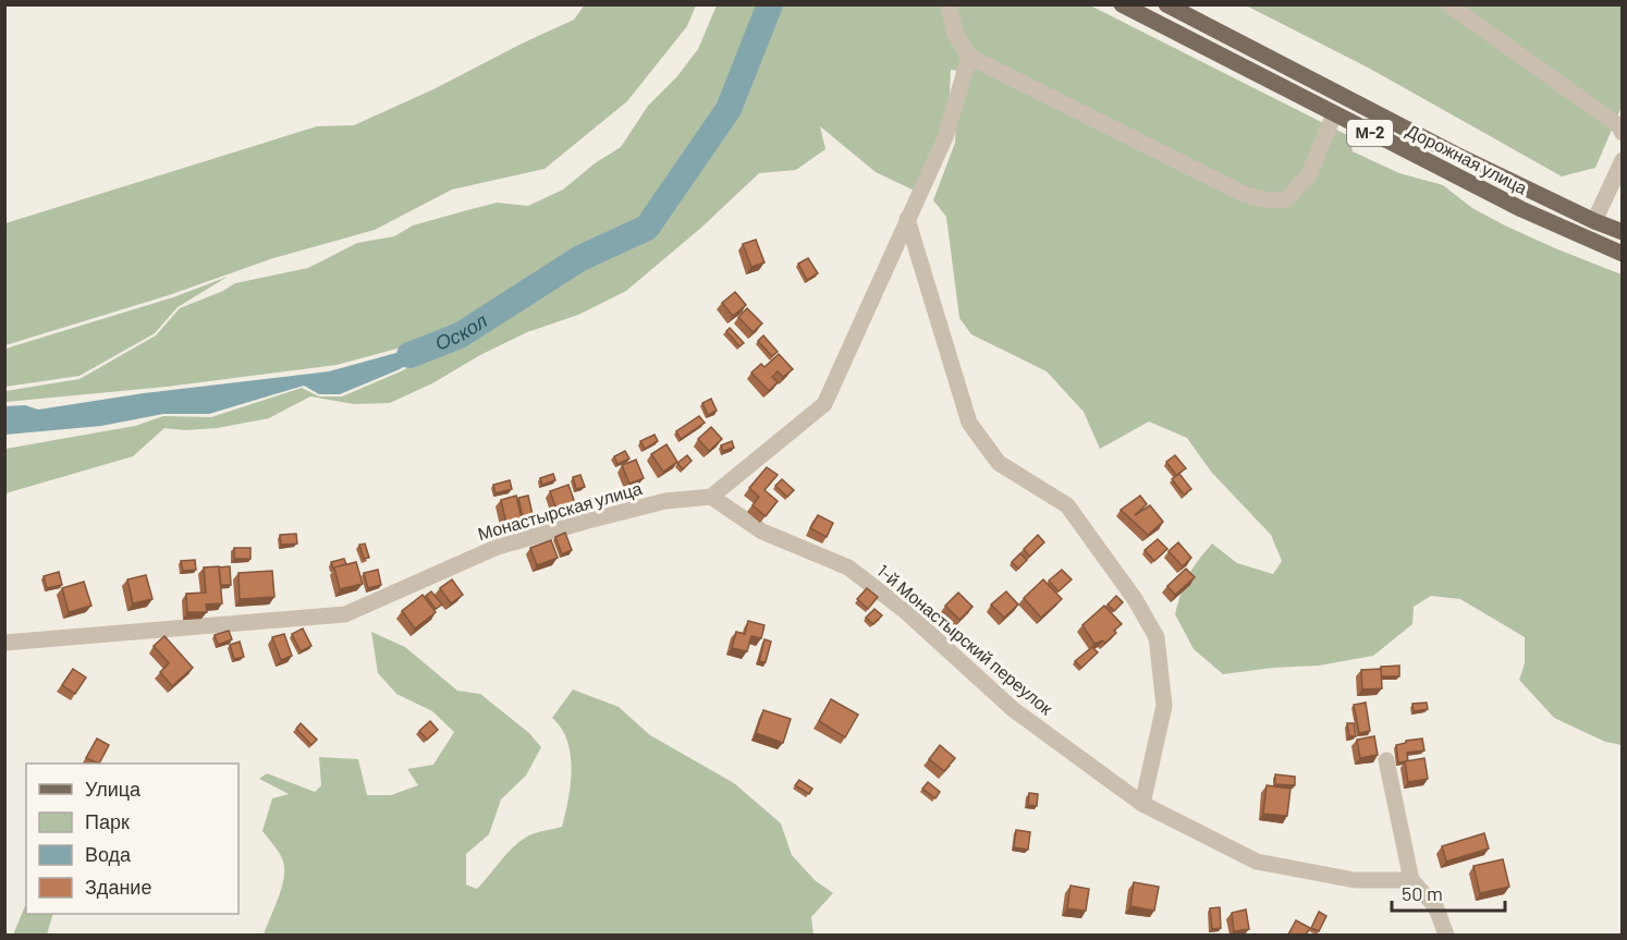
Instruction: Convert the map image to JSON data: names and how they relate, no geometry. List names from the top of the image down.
{
  "streets": {
    "main road": ["М-2", "Дорожная улица"],
    "lane": ["Монастырская улица", "1-й Монастырский переулок"]
  },
  "crossings": [
    ["Монастырская улица", "1-й Монастырский переулок"]
  ],
  "water": ["Оскол"],
  "legend": [
    "Улица",
    "Парк",
    "Вода",
    "Здание"
  ],
  "scale_bar": "50 m"
}
